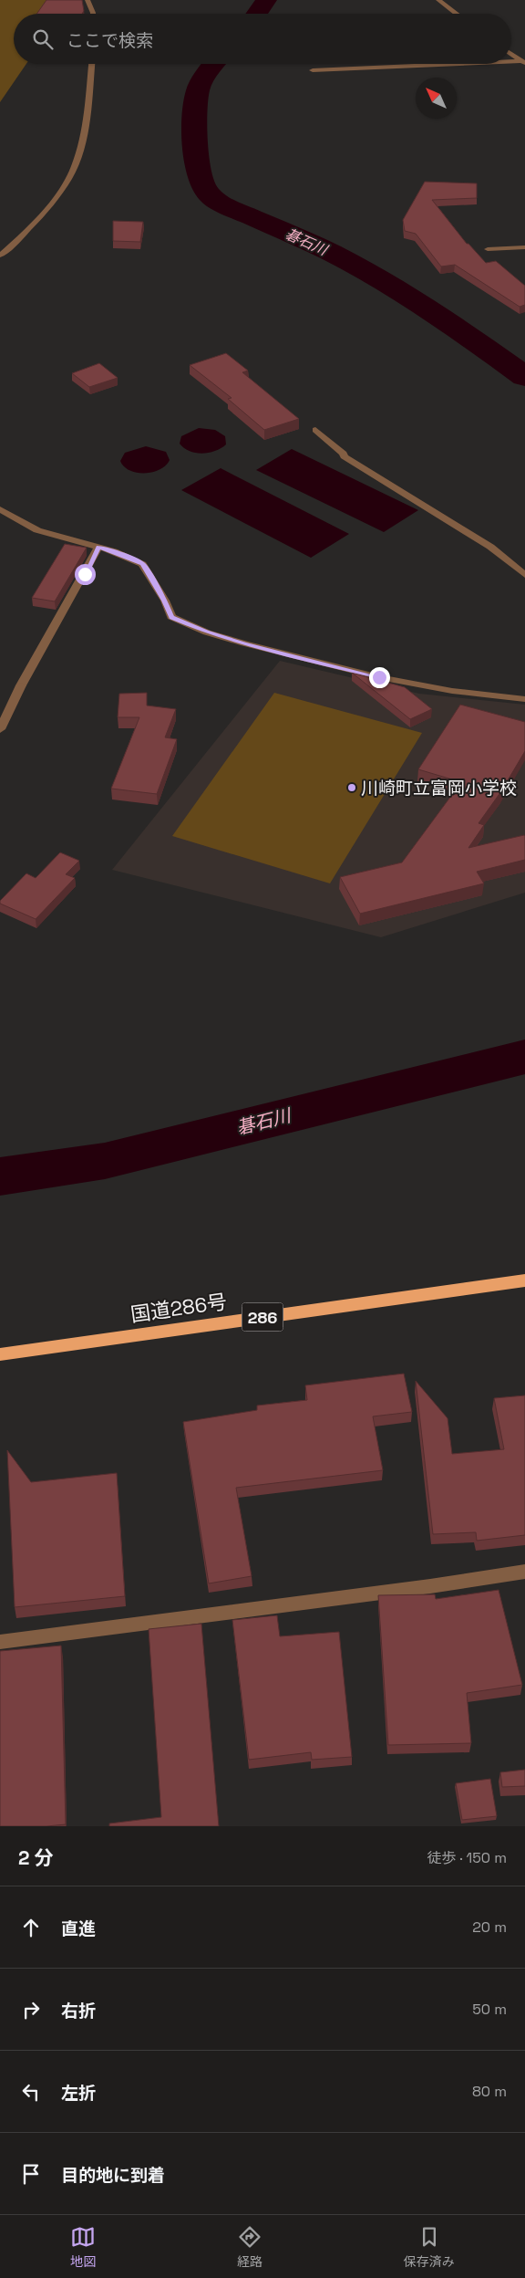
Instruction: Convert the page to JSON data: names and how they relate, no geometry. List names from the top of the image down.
{
  "streets": {
    "highway": ["国道286号", "286"]
  },
  "water": ["碁石川"],
  "places": ["川崎町立富岡小学校"],
  "north": "top left",
  "page": {
    "search": "ここで検索",
    "heading": ["2 分", "徒歩 · 150 m"],
    "list": [
      ["直進", "20 m"],
      ["右折", "50 m"],
      ["左折", "80 m"],
      "目的地に到着"
    ],
    "nav": ["地図", "経路", "保存済み"]
  }
}
